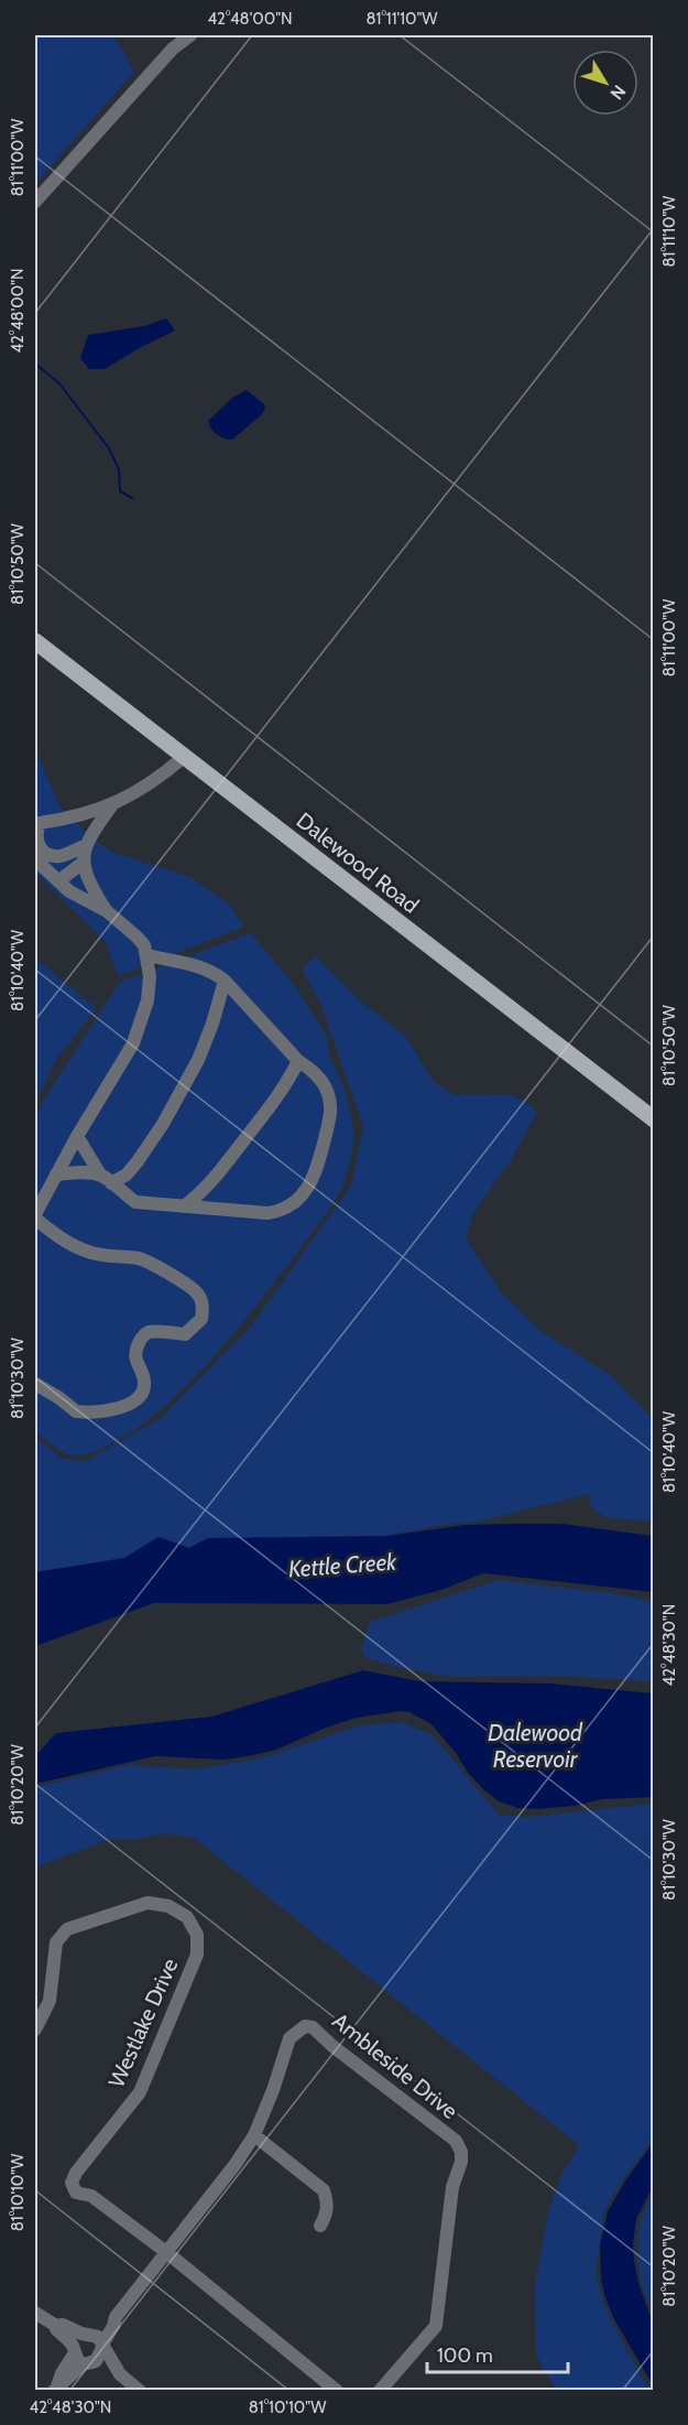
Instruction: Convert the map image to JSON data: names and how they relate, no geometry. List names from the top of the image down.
{
  "streets": {
    "main road": ["Dalewood Road"],
    "street": ["Westlake Drive", "Ambleside Drive"]
  },
  "crossings": [
    ["Westlake Drive", "Ambleside Drive"]
  ],
  "water": ["Kettle Creek", "Dalewood Reservoir"],
  "scale_bar": "100 m",
  "north": "bottom right",
  "coordinates": [
    "42°48'00\"N",
    "81°11'10\"W",
    "81°11'00\"W",
    "81°10'50\"W",
    "81°10'40\"W",
    "81°10'30\"W",
    "42°48'30\"N",
    "81°10'20\"W",
    "81°10'10\"W"
  ]
}
